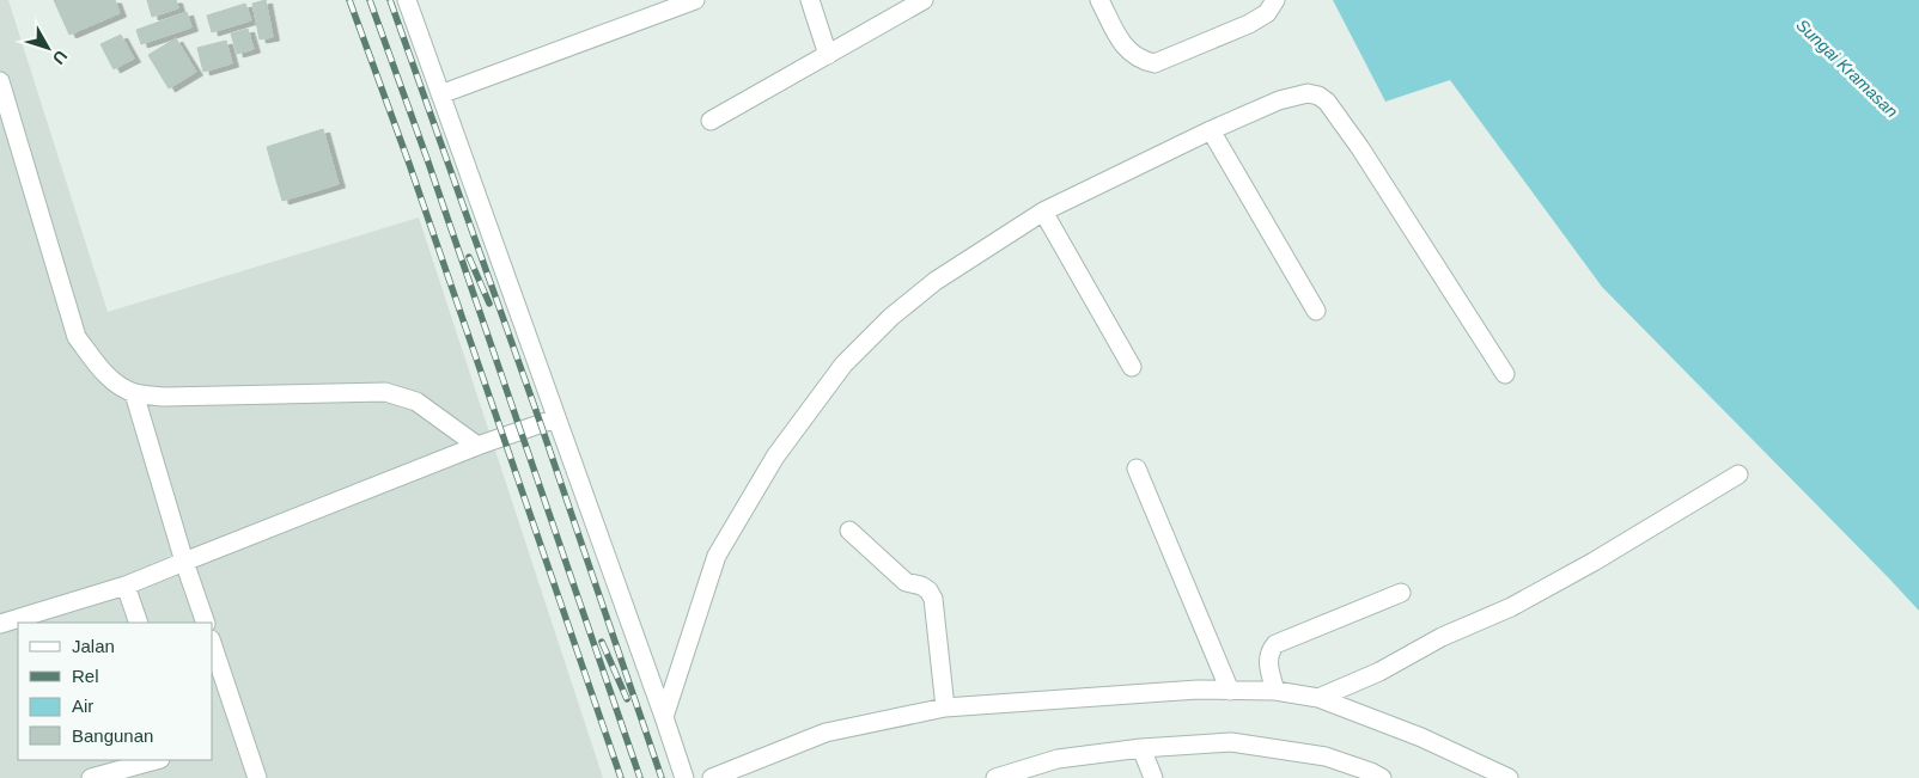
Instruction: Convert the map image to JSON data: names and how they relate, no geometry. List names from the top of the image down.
{
  "water": ["Sungai Kramasan"],
  "legend": [
    "Jalan",
    "Rel",
    "Air",
    "Bangunan"
  ],
  "north": "bottom right"
}
